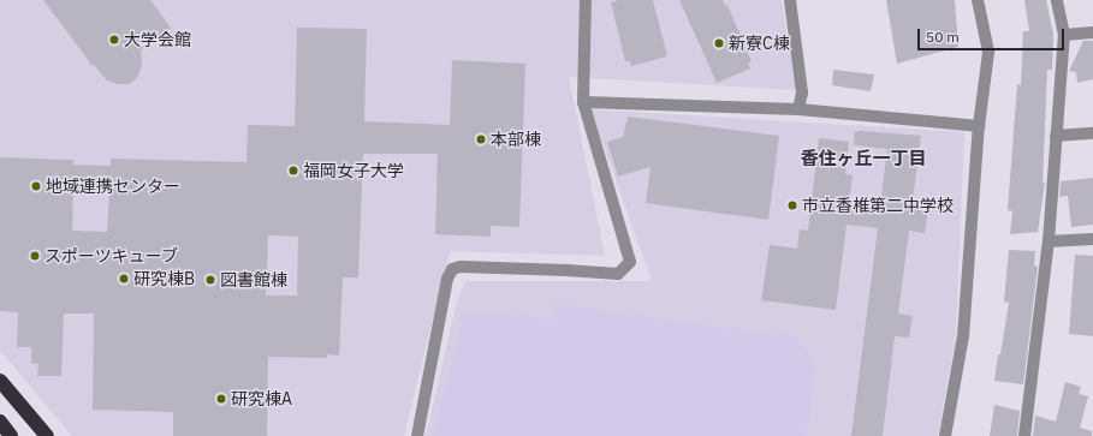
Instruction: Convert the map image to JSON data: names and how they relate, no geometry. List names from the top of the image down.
{
  "districts": ["香住ヶ丘一丁目"],
  "places": [
    "大学会館",
    "新寮C棟",
    "本部棟",
    "福岡女子大学",
    "地域連携センター",
    "市立香椎第二中学校",
    "スポーツキューブ",
    "研究棟B",
    "図書館棟",
    "研究棟A"
  ],
  "scale_bar": "50 m"
}
